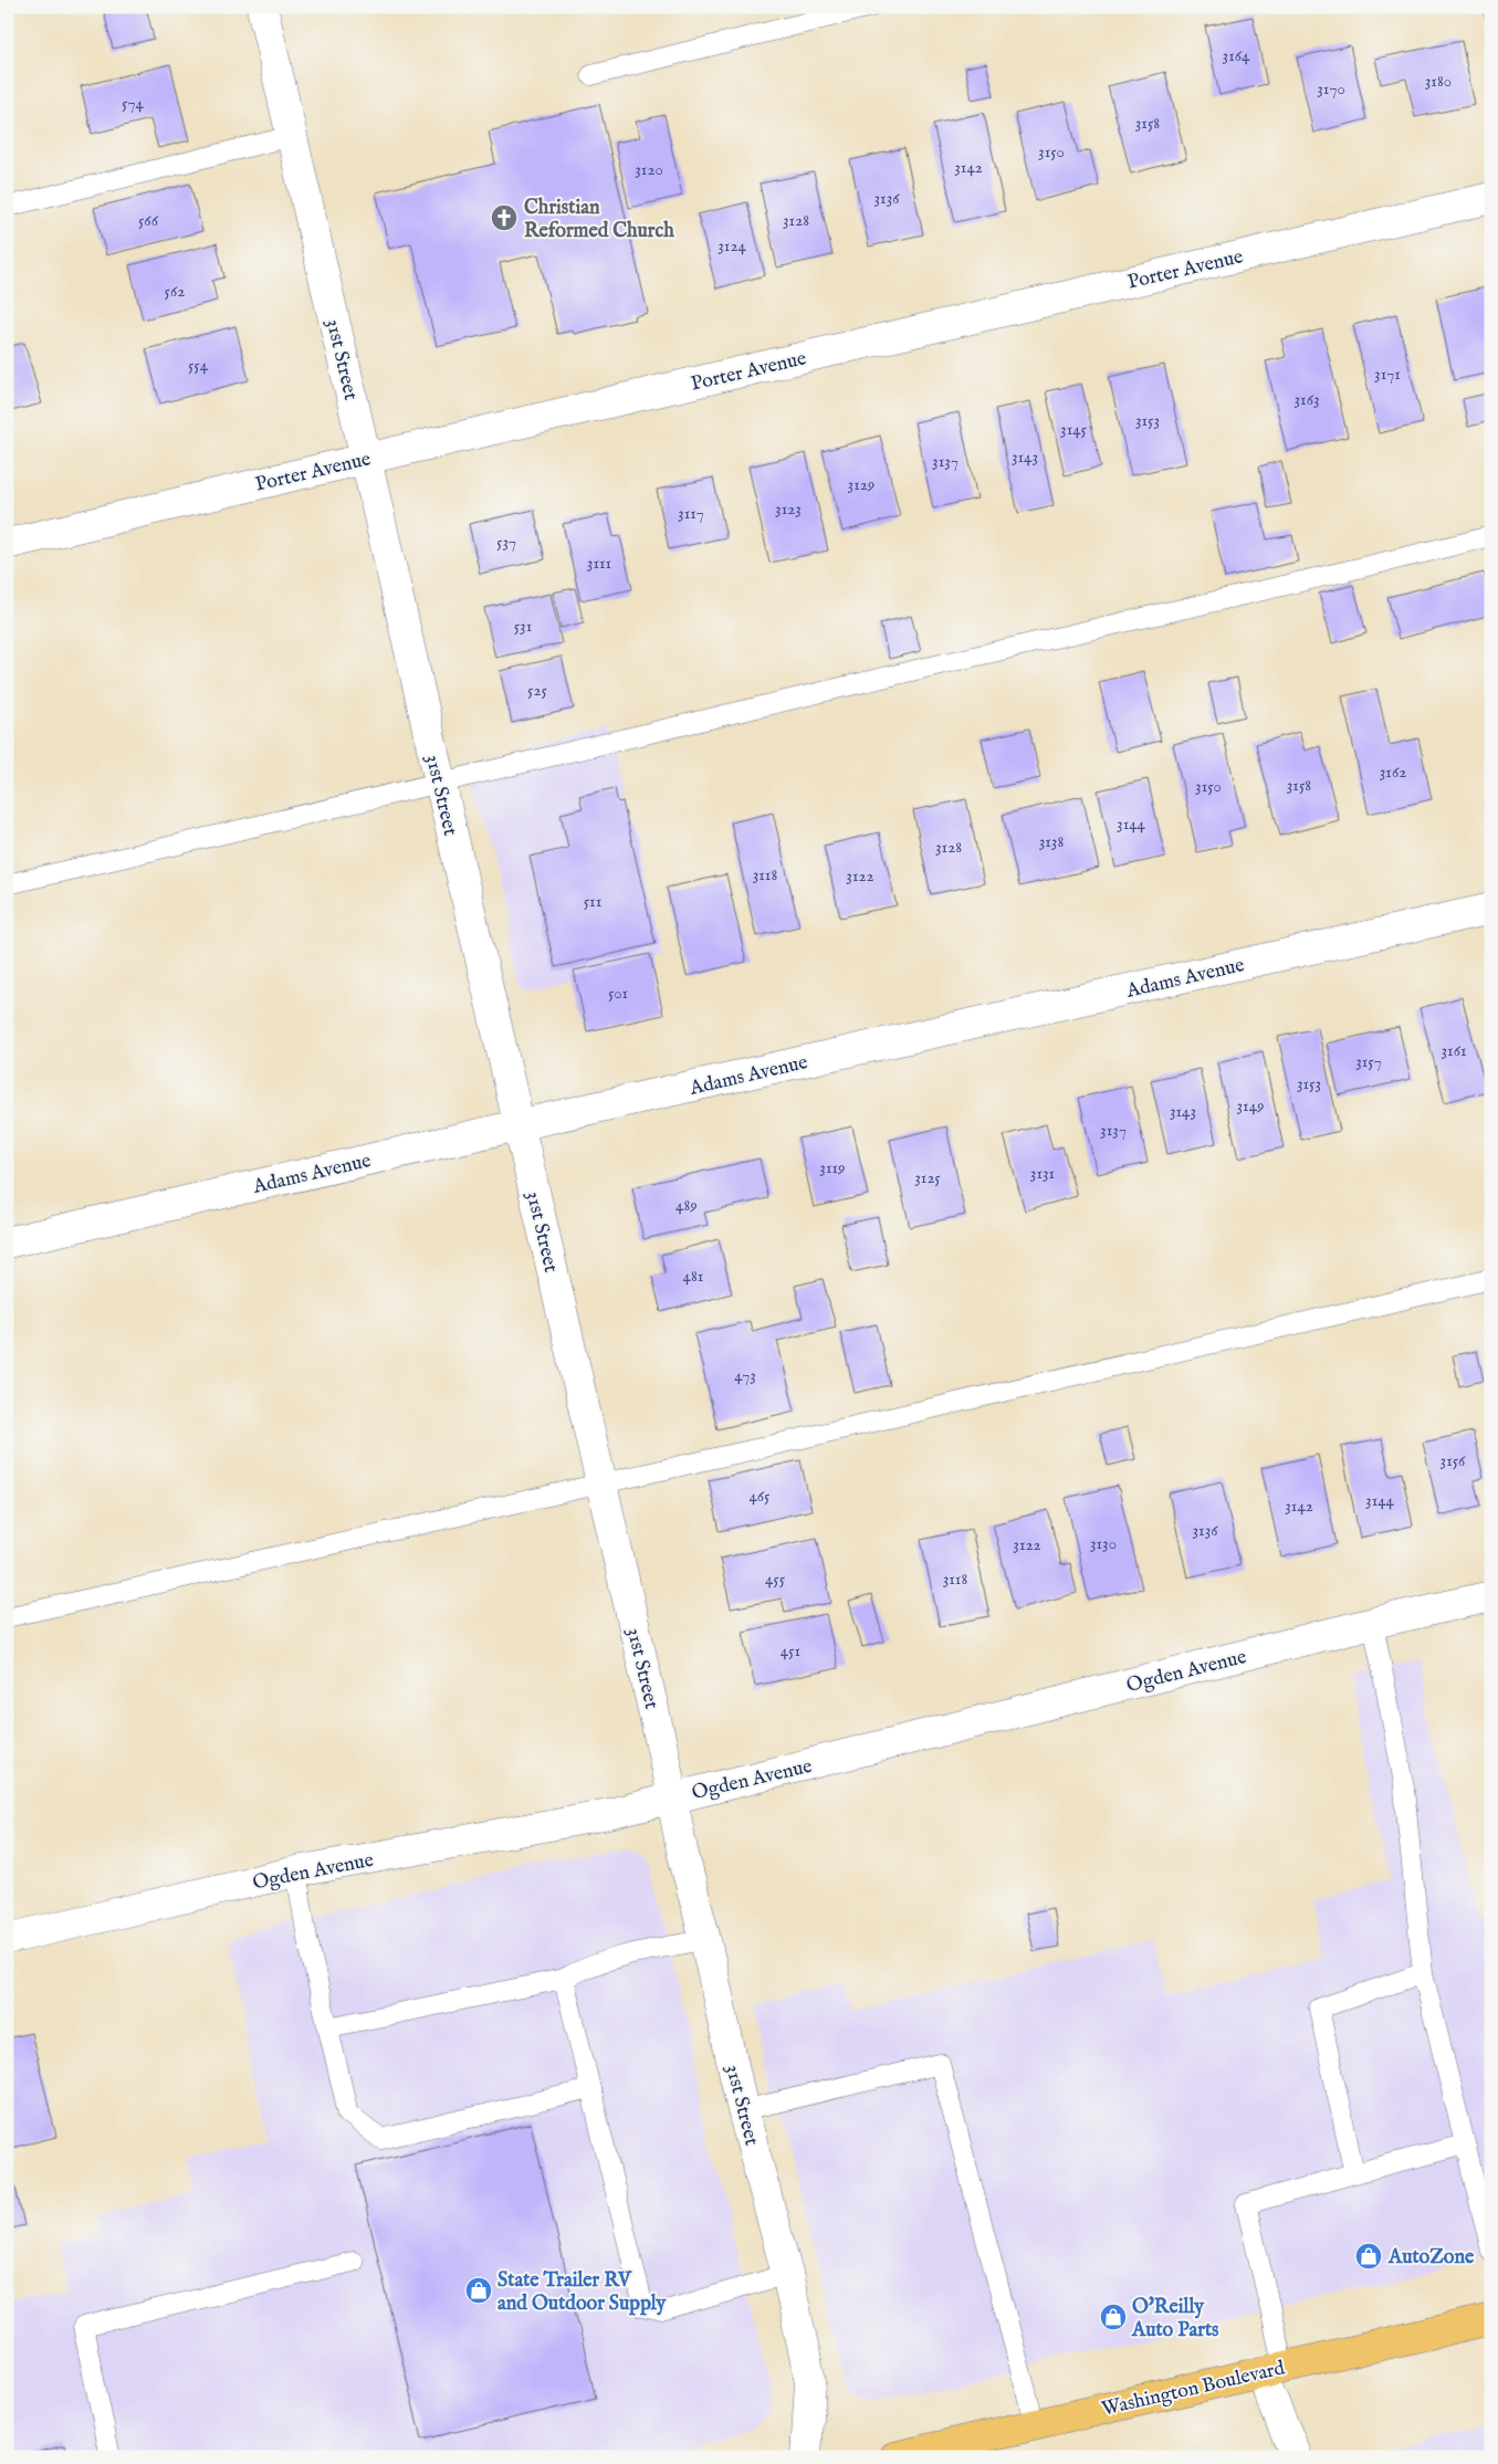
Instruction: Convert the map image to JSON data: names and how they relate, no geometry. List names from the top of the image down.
{
  "streets": {
    "main road": ["Washington Boulevard"],
    "street": [
      "Porter Avenue",
      "31st Street",
      "Adams Avenue",
      "Ogden Avenue"
    ]
  },
  "crossings": [
    ["Porter Avenue", "31st Street"],
    ["31st Street", "Adams Avenue"],
    ["31st Street", "Ogden Avenue"]
  ],
  "places": {
    "church": ["Christian Reformed Church"],
    "shop": ["AutoZone", "State Trailer RV and Outdoor Supply", "O'Reilly Auto Parts"]
  },
  "house_numbers": [
    "3164",
    "3180",
    "3170",
    "574",
    "3158",
    "3150",
    "3142",
    "3120",
    "3136",
    "566",
    "3128",
    "3124",
    "562",
    "554",
    "3171",
    "3163",
    "3153",
    "3145",
    "3143",
    "3137",
    "3129",
    "3123",
    "3117",
    "537",
    "3111",
    "531",
    "525",
    "3162",
    "3158",
    "3150",
    "3144",
    "3138",
    "3128",
    "3118",
    "3122",
    "511",
    "501",
    "3161",
    "3157",
    "3153",
    "3149",
    "3143",
    "3137",
    "3119",
    "3131",
    "3125",
    "489",
    "481",
    "473",
    "3156",
    "465",
    "3144",
    "3142",
    "3136",
    "3130",
    "3122",
    "455",
    "3118",
    "451"
  ]
}
